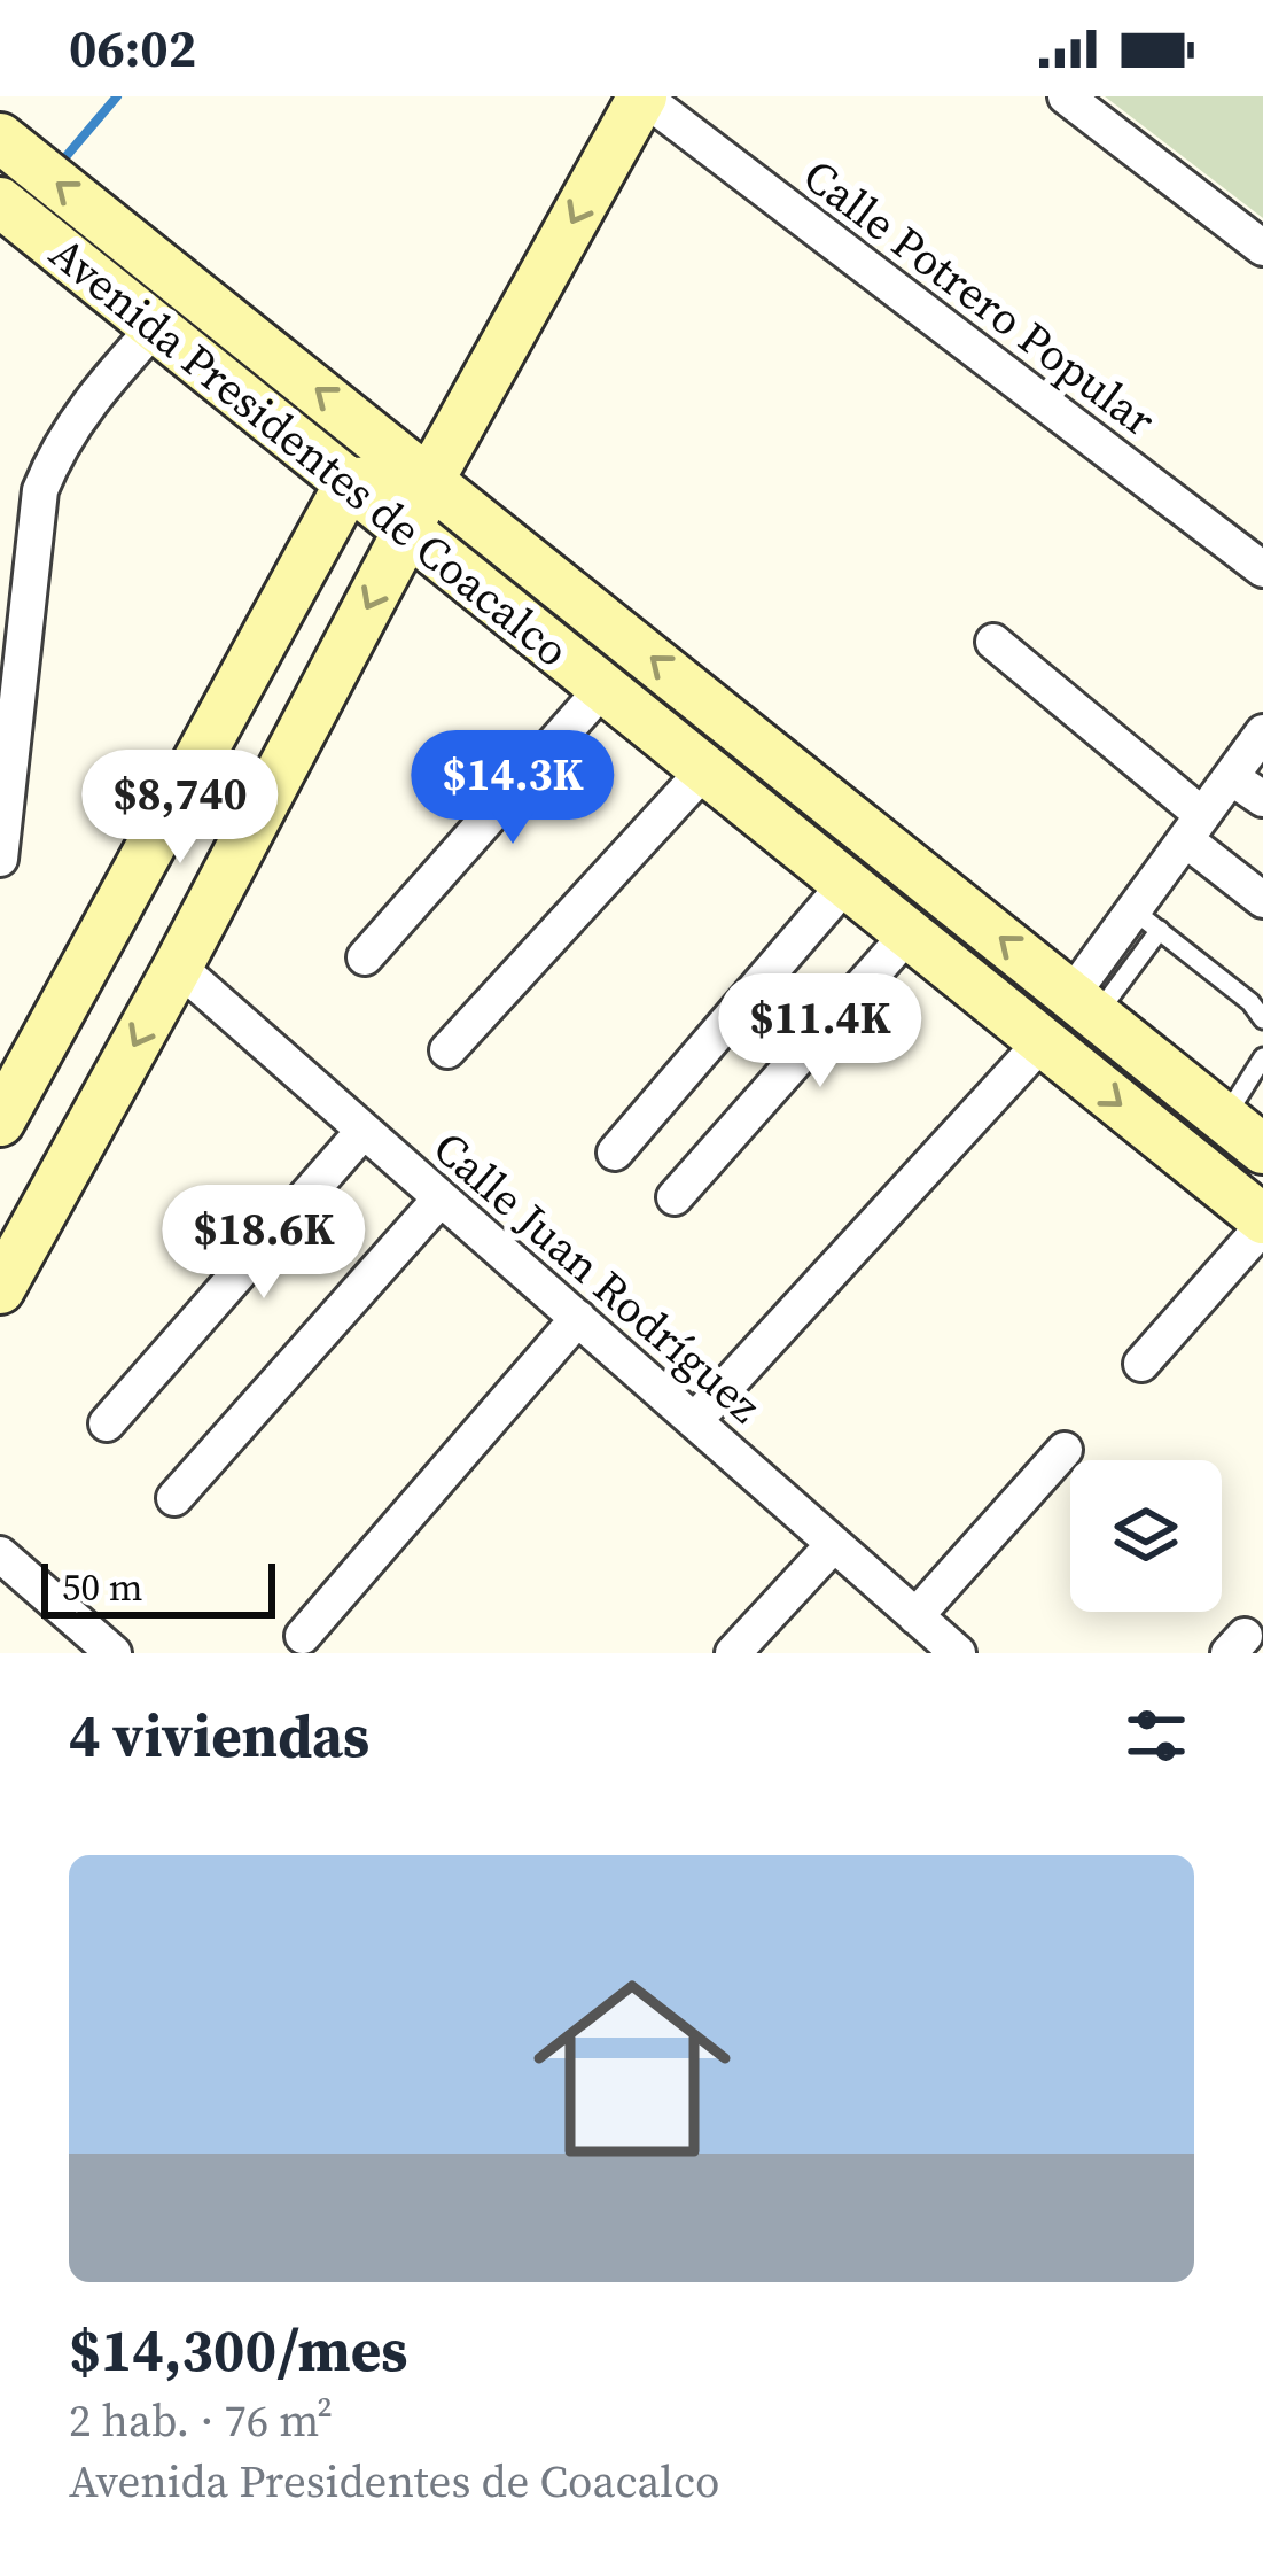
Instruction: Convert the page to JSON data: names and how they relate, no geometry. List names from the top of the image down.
{
  "streets": {
    "street": ["Calle Potrero Popular", "Avenida Presidentes de Coacalco", "Calle Juan Rodríguez"]
  },
  "scale_bar": "50 m",
  "page": {
    "status": "06:02",
    "price": [
      "$14.3K",
      "$8,740",
      "$11.4K",
      "$18.6K"
    ],
    "scale": "50 m",
    "heading": "4 viviendas",
    "list": [
      {
        "name": "$14,300/mes",
        "note": "2 hab. · 76 m² · Avenida Presidentes de Coacalco"
      }
    ]
  }
}
